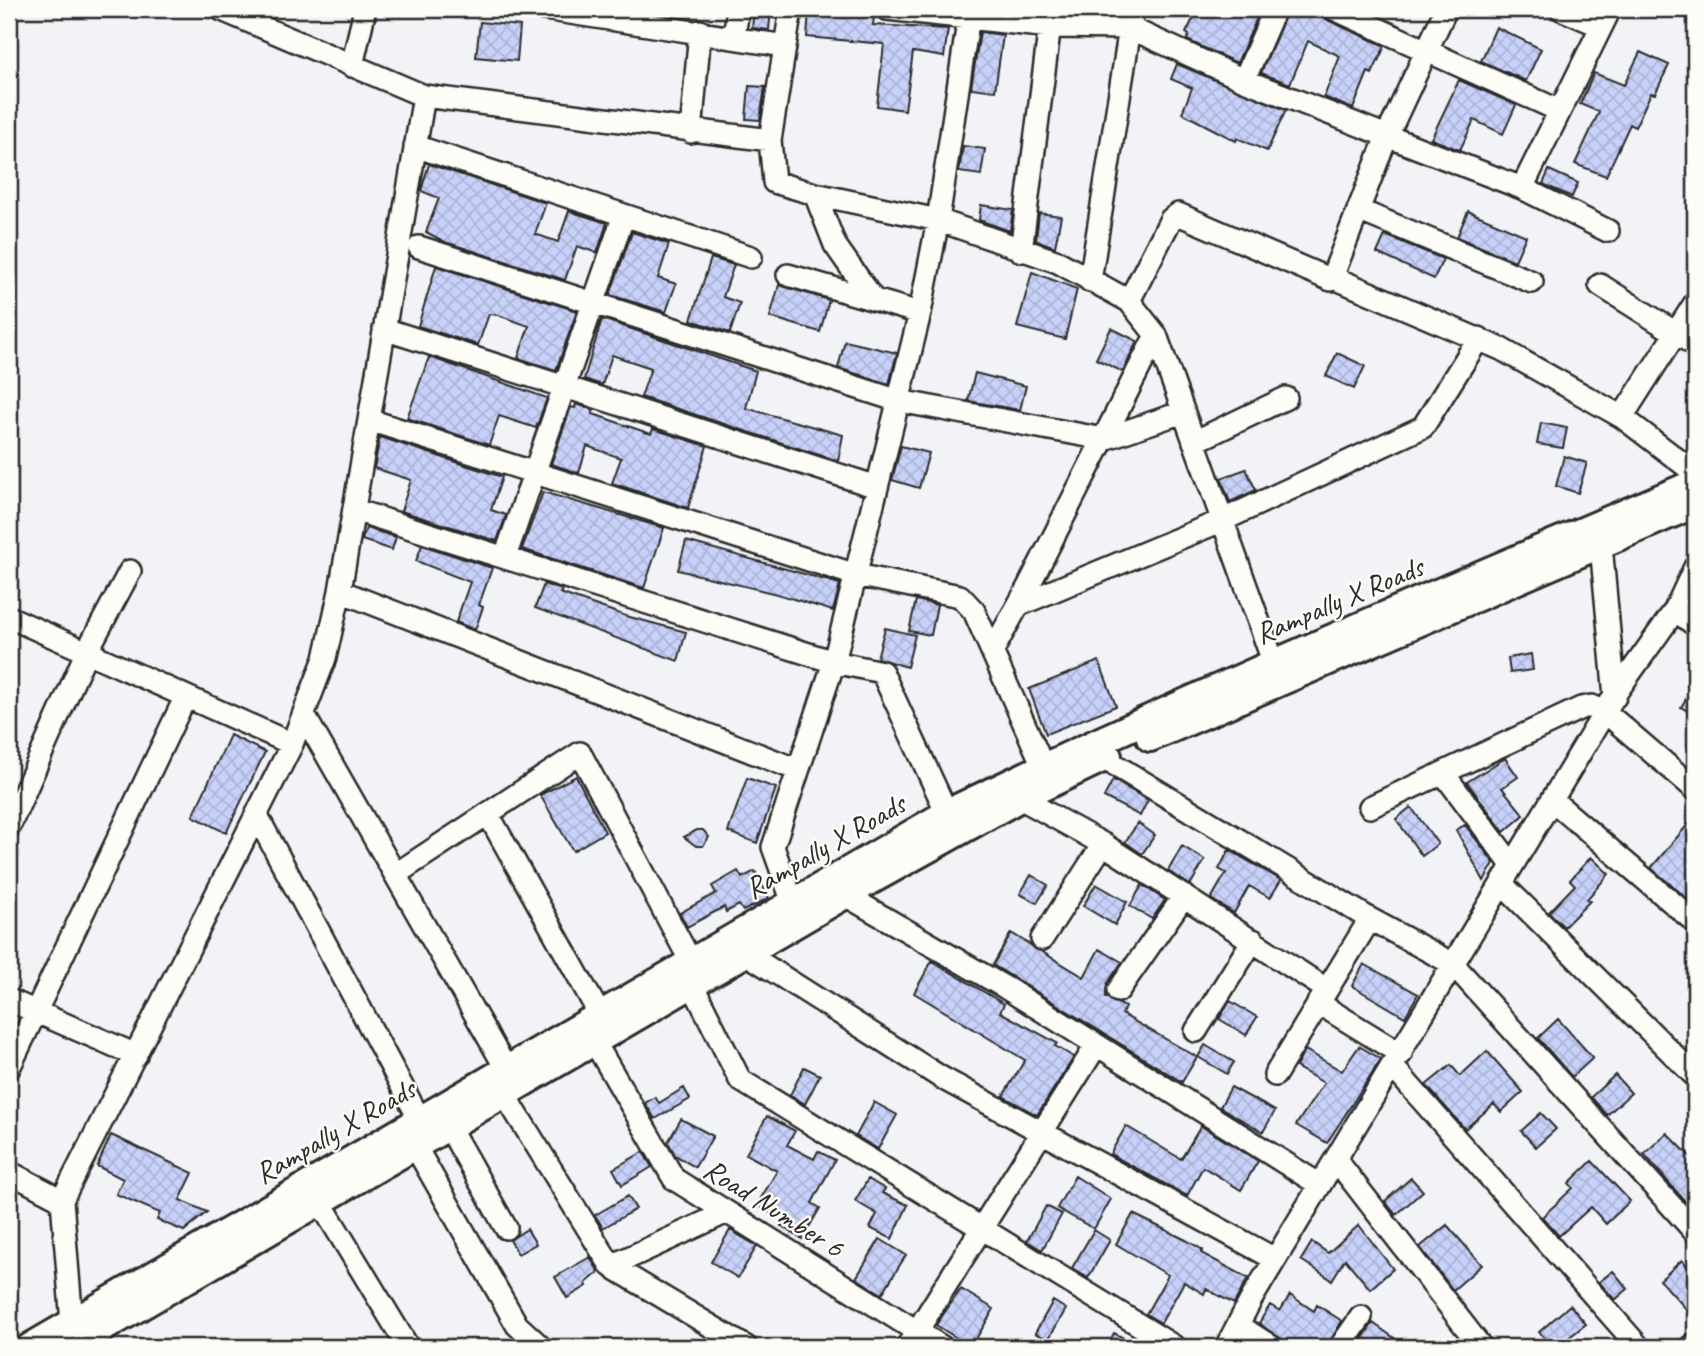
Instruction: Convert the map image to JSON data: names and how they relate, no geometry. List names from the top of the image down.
{
  "streets": {
    "main road": ["Rampally X Roads"],
    "street": ["Road Number 6"]
  }
}
